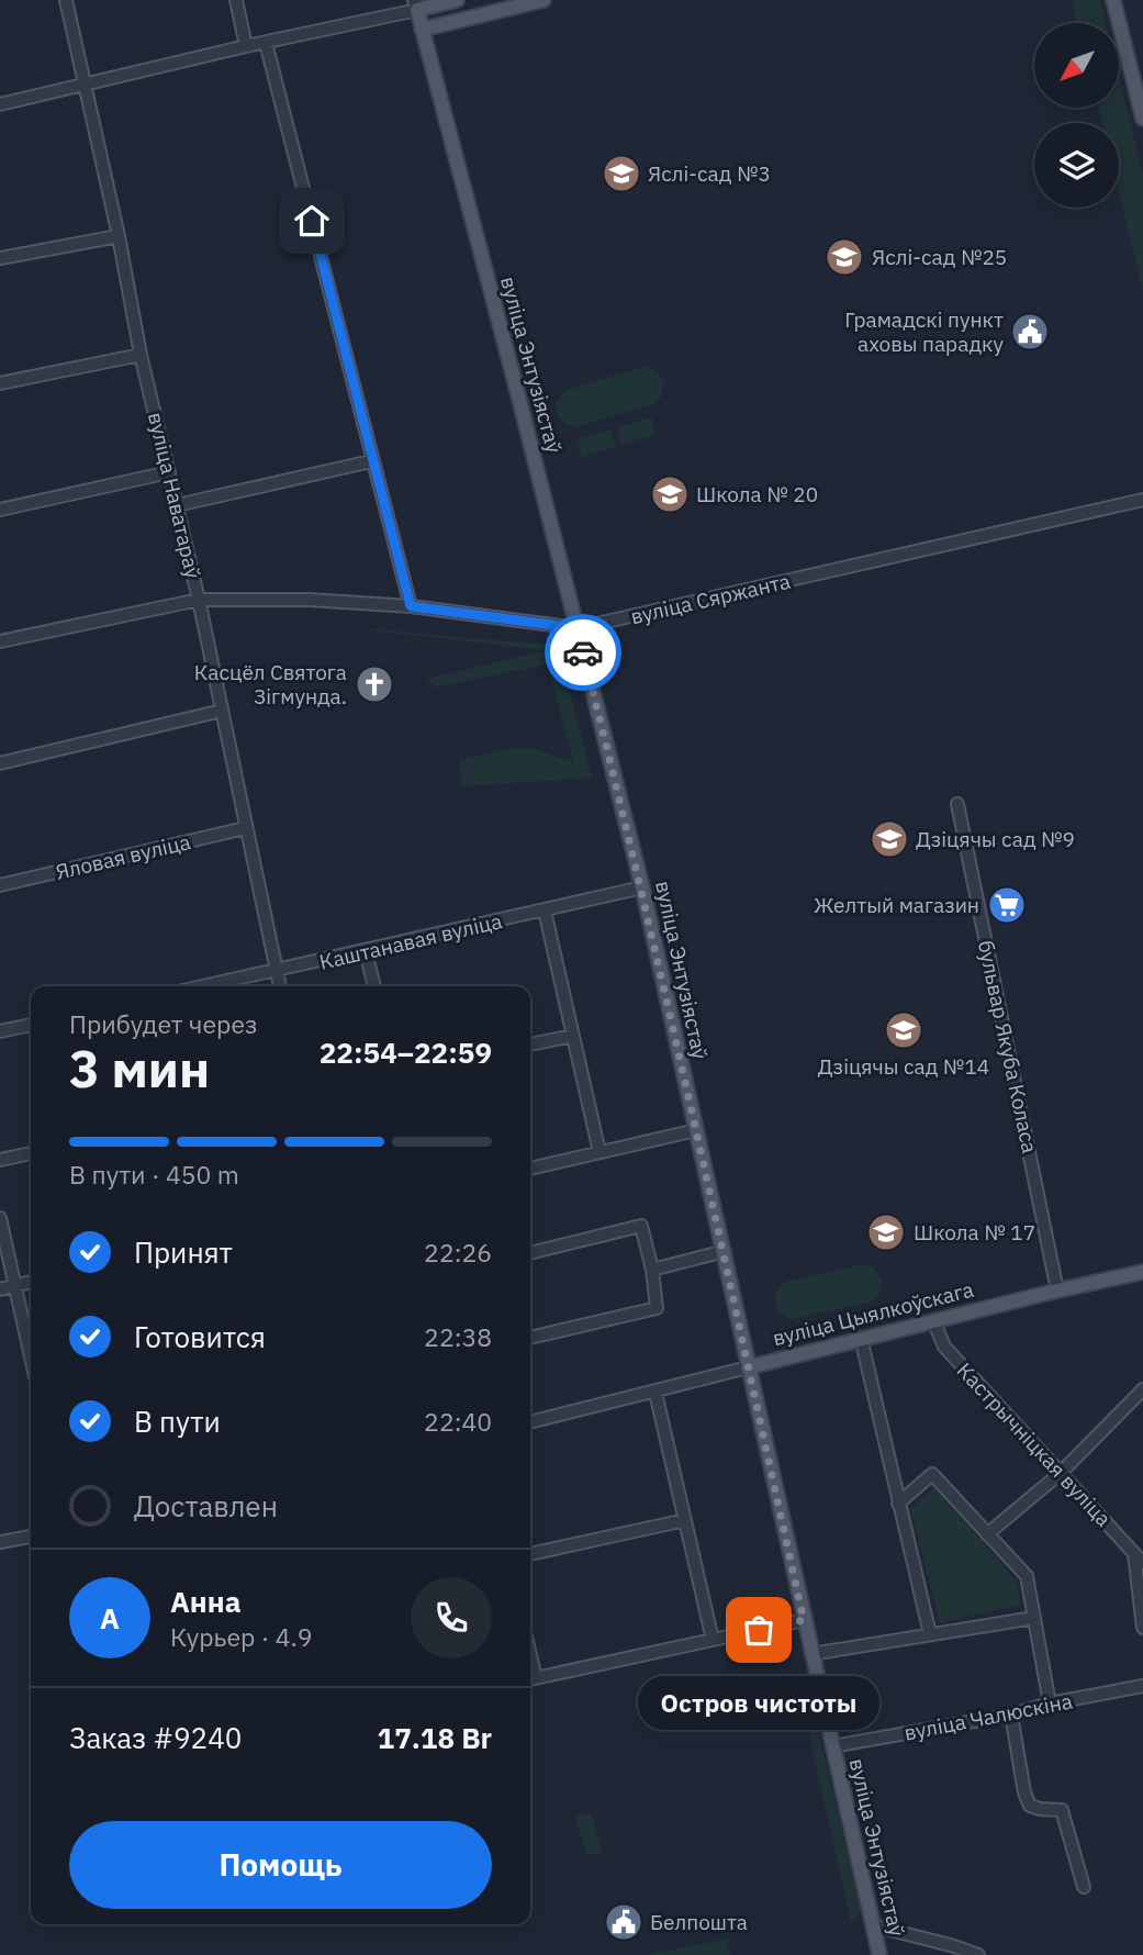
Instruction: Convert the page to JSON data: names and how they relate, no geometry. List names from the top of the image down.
{
  "streets": {
    "main road": ["вуліца Энтузіястаў", "вуліца Цыялкоўскага"],
    "street": [
      "вуліца Наватараў",
      "вуліца Сяржанта",
      "Яловая вуліца",
      "Каштанавая вуліца",
      "бульвар Якуба Коласа",
      "Кастрычніцкая вуліца",
      "вуліца Чалюскіна"
    ]
  },
  "crossings": [
    ["вуліца Энтузіястаў", "вуліца Сяржанта"],
    ["вуліца Энтузіястаў", "Каштанавая вуліца"],
    ["вуліца Энтузіястаў", "вуліца Цыялкоўскага"],
    ["вуліца Энтузіястаў", "вуліца Чалюскіна"],
    ["вуліца Наватараў", "вуліца Сяржанта"],
    ["вуліца Наватараў", "Яловая вуліца"],
    ["вуліца Наватараў", "Каштанавая вуліца"],
    ["бульвар Якуба Коласа", "вуліца Цыялкоўскага"],
    ["вуліца Цыялкоўскага", "Кастрычніцкая вуліца"]
  ],
  "places": {
    "school or university": [
      "Яслі-сад №3",
      "Яслі-сад №25",
      "Школа № 20",
      "Дзіцячы сад №9",
      "Дзіцячы сад №14",
      "Школа № 17"
    ],
    "public building": ["Грамадскі пункт аховы парадку", "Белпошта"],
    "church": ["Касцёл Святога Зігмунда."],
    "supermarket": ["Желтый магазин"],
    "other": ["Остров чистоты"]
  },
  "north": "bottom left",
  "page": {
    "heading": ["3 мин", "Прибудет через", "22:54–22:59"],
    "panel": [
      "Анна",
      "Курьер · 4.9",
      "Заказ #9240",
      "17.18 Br"
    ],
    "bar": "В пути · 450 m",
    "list": [
      ["Принят", "22:26"],
      ["Готовится", "22:38"],
      ["В пути", "22:40"],
      "Доставлен"
    ],
    "round": "А",
    "bubble": "Остров чистоты",
    "buttons": "Помощь"
  }
}
